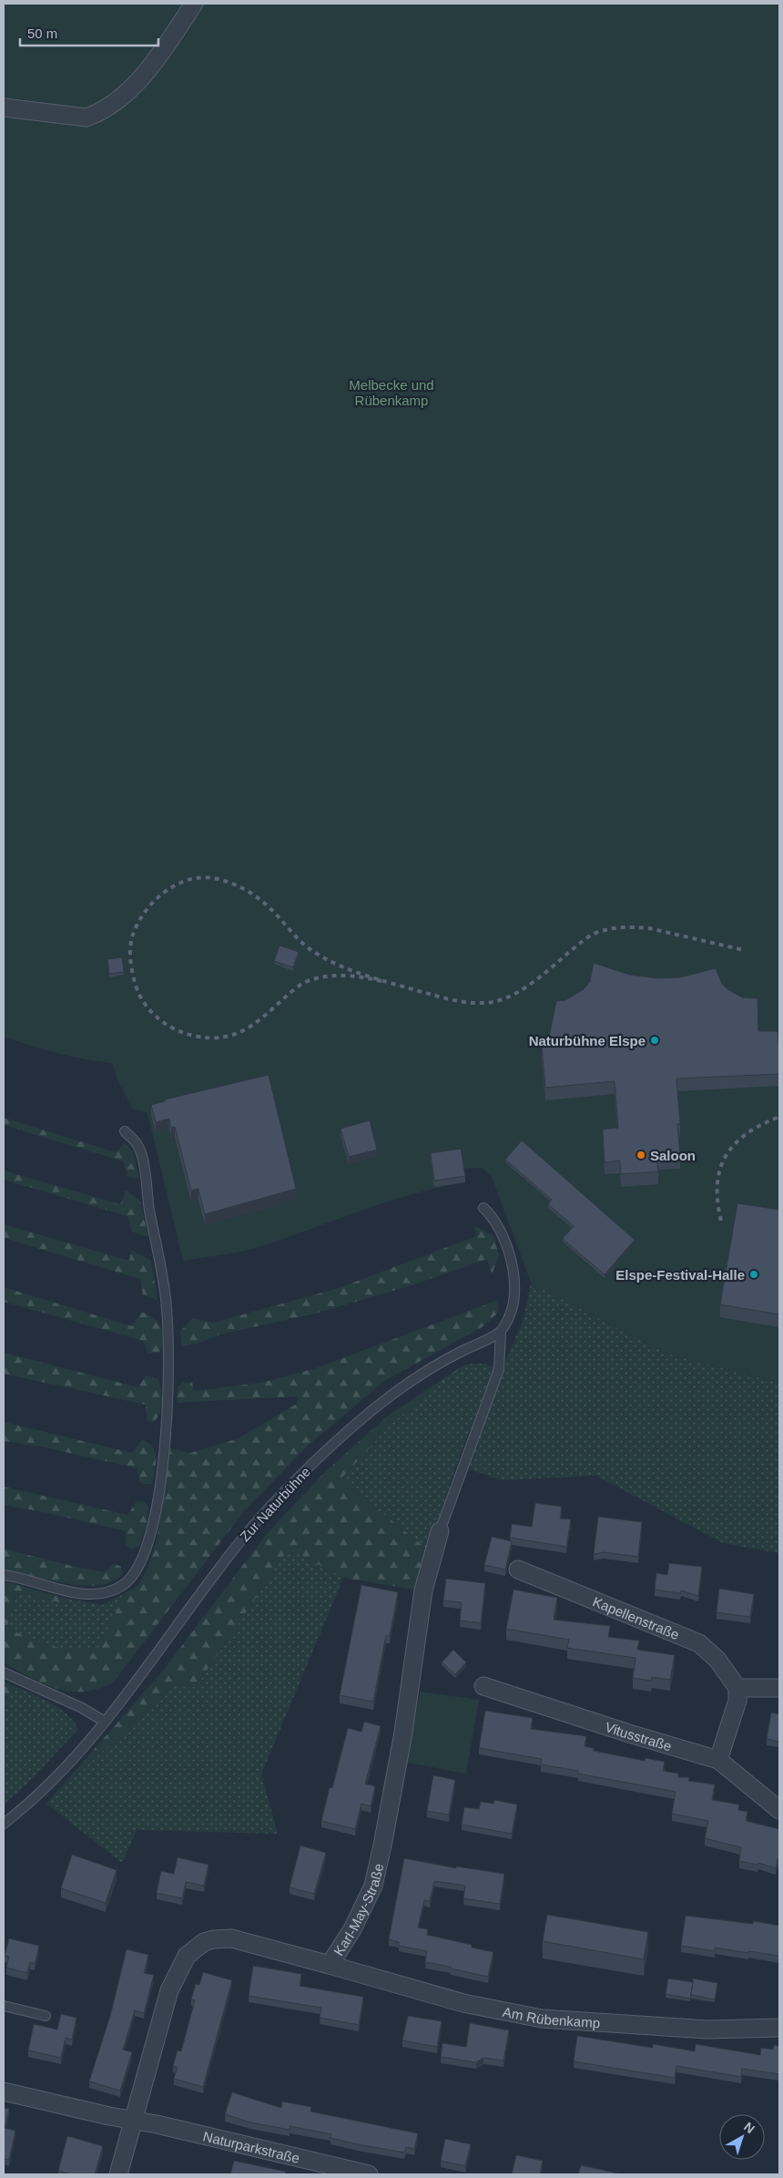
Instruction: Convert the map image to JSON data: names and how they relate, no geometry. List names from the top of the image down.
{
  "streets": {
    "street": [
      "Kapellenstraße",
      "Vitusstraße",
      "Karl-May-Straße",
      "Am Rübenkamp",
      "Naturparkstraße"
    ],
    "lane": ["Zur Naturbühne"]
  },
  "crossings": [
    ["Karl-May-Straße", "Am Rübenkamp"],
    ["Karl-May-Straße", "Naturparkstraße"]
  ],
  "parks": ["Melbecke und Rübenkamp"],
  "places": ["Naturbühne Elspe", "Saloon", "Elspe-Festival-Halle"],
  "scale_bar": "50 m",
  "north": "top right"
}
